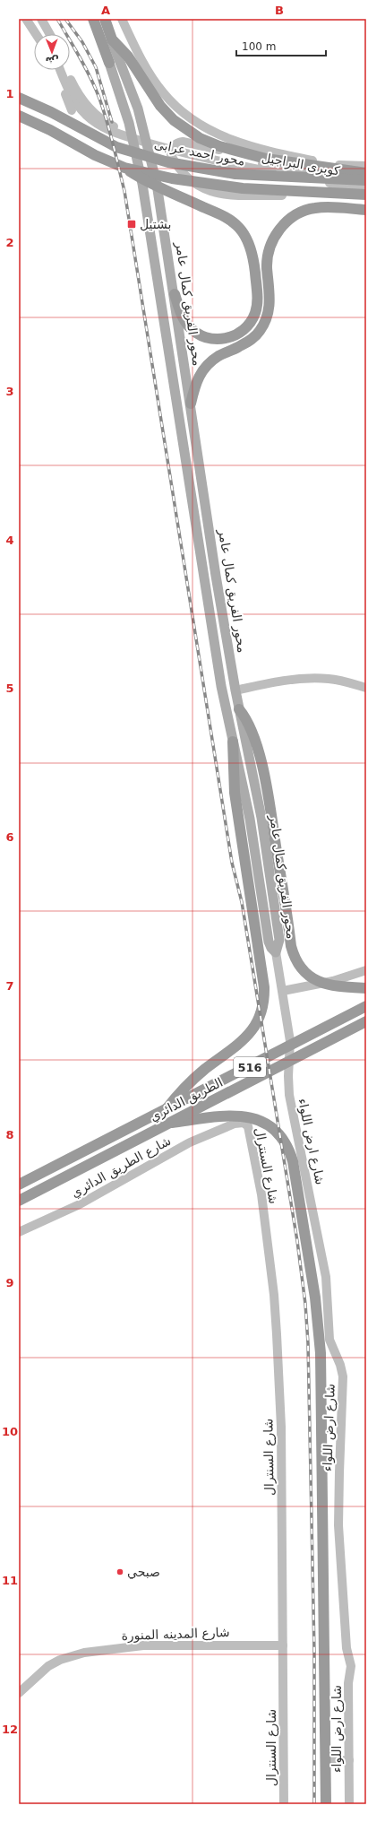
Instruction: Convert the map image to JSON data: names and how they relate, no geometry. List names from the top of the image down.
{
  "streets": {
    "highway": [
      "محور احمد عرابى",
      "محور الفريق كمال عامر",
      "516",
      "الطريق الدائري"
    ],
    "street": [
      "كوبرى البراجيل",
      "شارع ارض اللواء",
      "شارع السنترال",
      "شارع الطريق الدائري",
      "شارع المدينه المنورة"
    ]
  },
  "crossings": [
    ["محور الفريق كمال عامر", "شارع ارض اللواء"],
    ["شارع السنترال", "شارع الطريق الدائري"],
    ["شارع السنترال", "شارع المدينه المنورة"]
  ],
  "places": {
    "transit": ["بشتيل"],
    "other": ["صبحي"]
  },
  "scale_bar": "100 m",
  "north": "bottom",
  "grid": {
    "columns": ["A", "B"],
    "rows": [
      "1",
      "2",
      "3",
      "4",
      "5",
      "6",
      "7",
      "8",
      "9",
      "10",
      "11",
      "12"
    ]
  }
}
